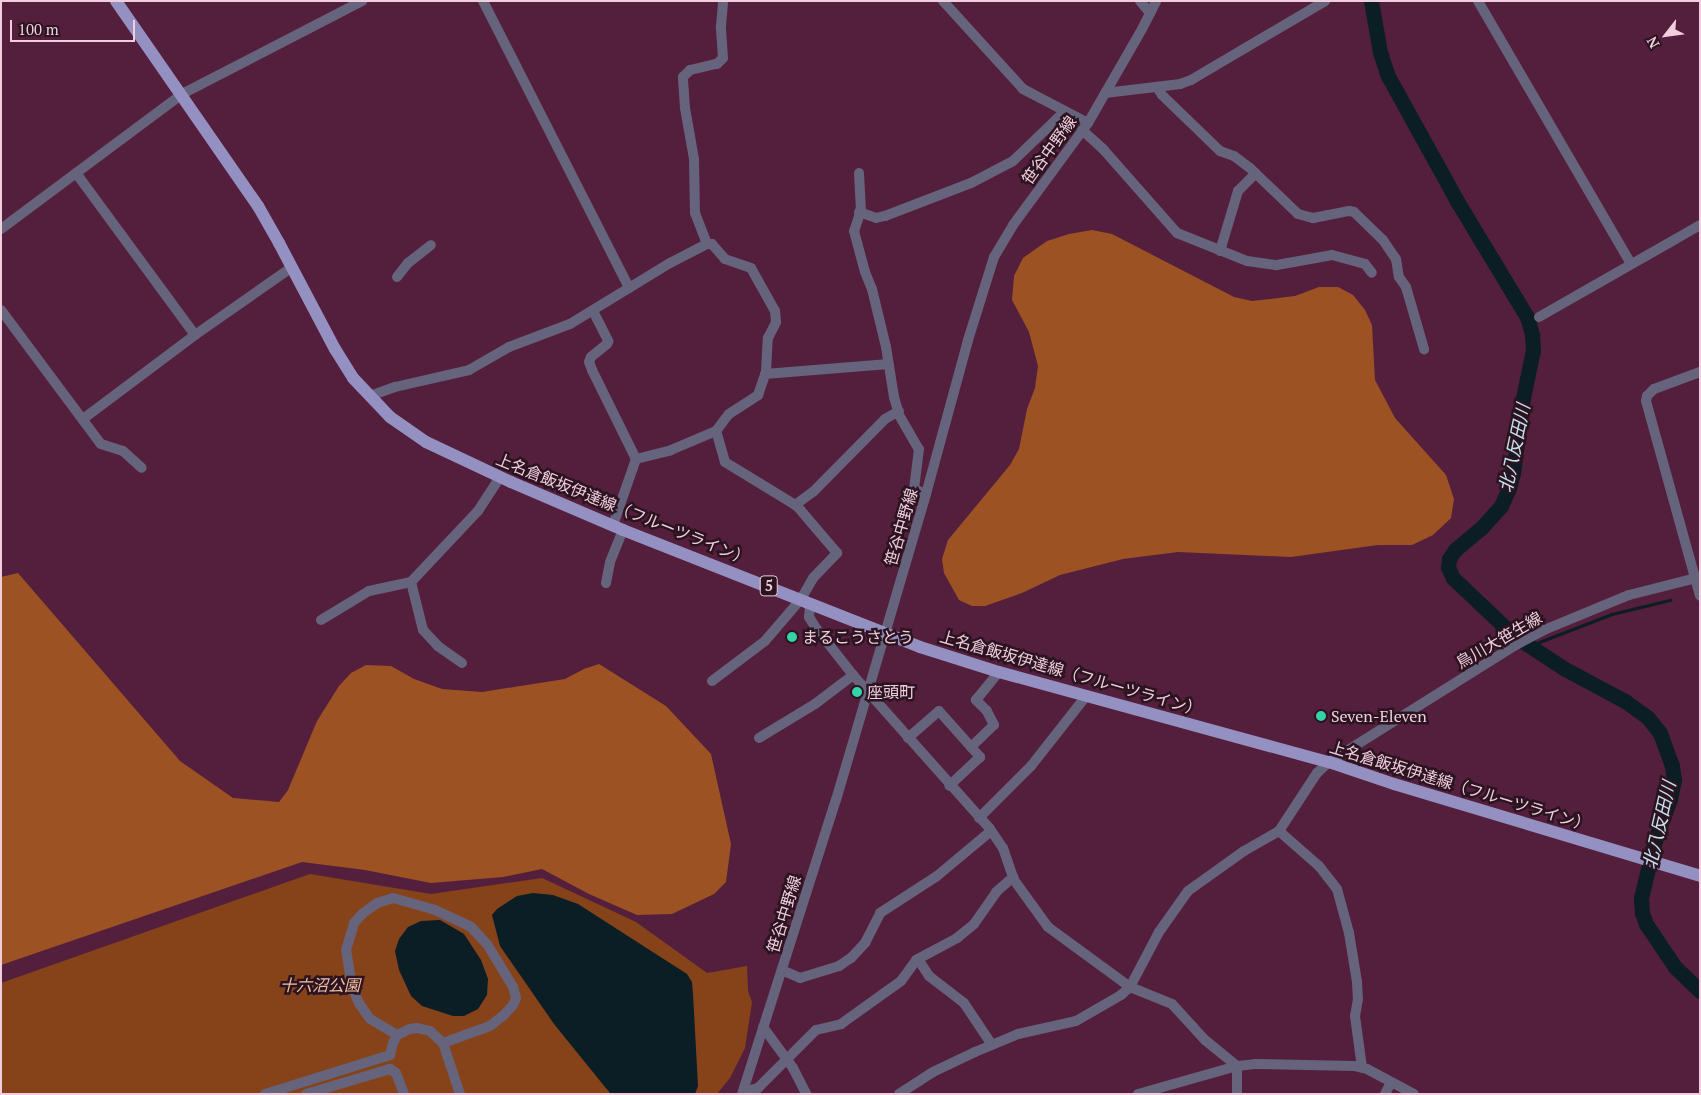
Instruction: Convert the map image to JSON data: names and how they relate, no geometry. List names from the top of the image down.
{
  "streets": {
    "main road": ["上名倉飯坂伊達線（フルーツライン）", "5"],
    "street": ["笹谷中野線", "鳥川大笹生線"]
  },
  "crossings": [
    ["笹谷中野線", "上名倉飯坂伊達線（フルーツライン）"],
    ["上名倉飯坂伊達線（フルーツライン）", "鳥川大笹生線"]
  ],
  "water": ["北八反田川"],
  "parks": ["十六沼公園"],
  "places": ["まるこうさとう", "座頭町", "Seven-Eleven"],
  "scale_bar": "100 m",
  "north": "bottom left"
}
